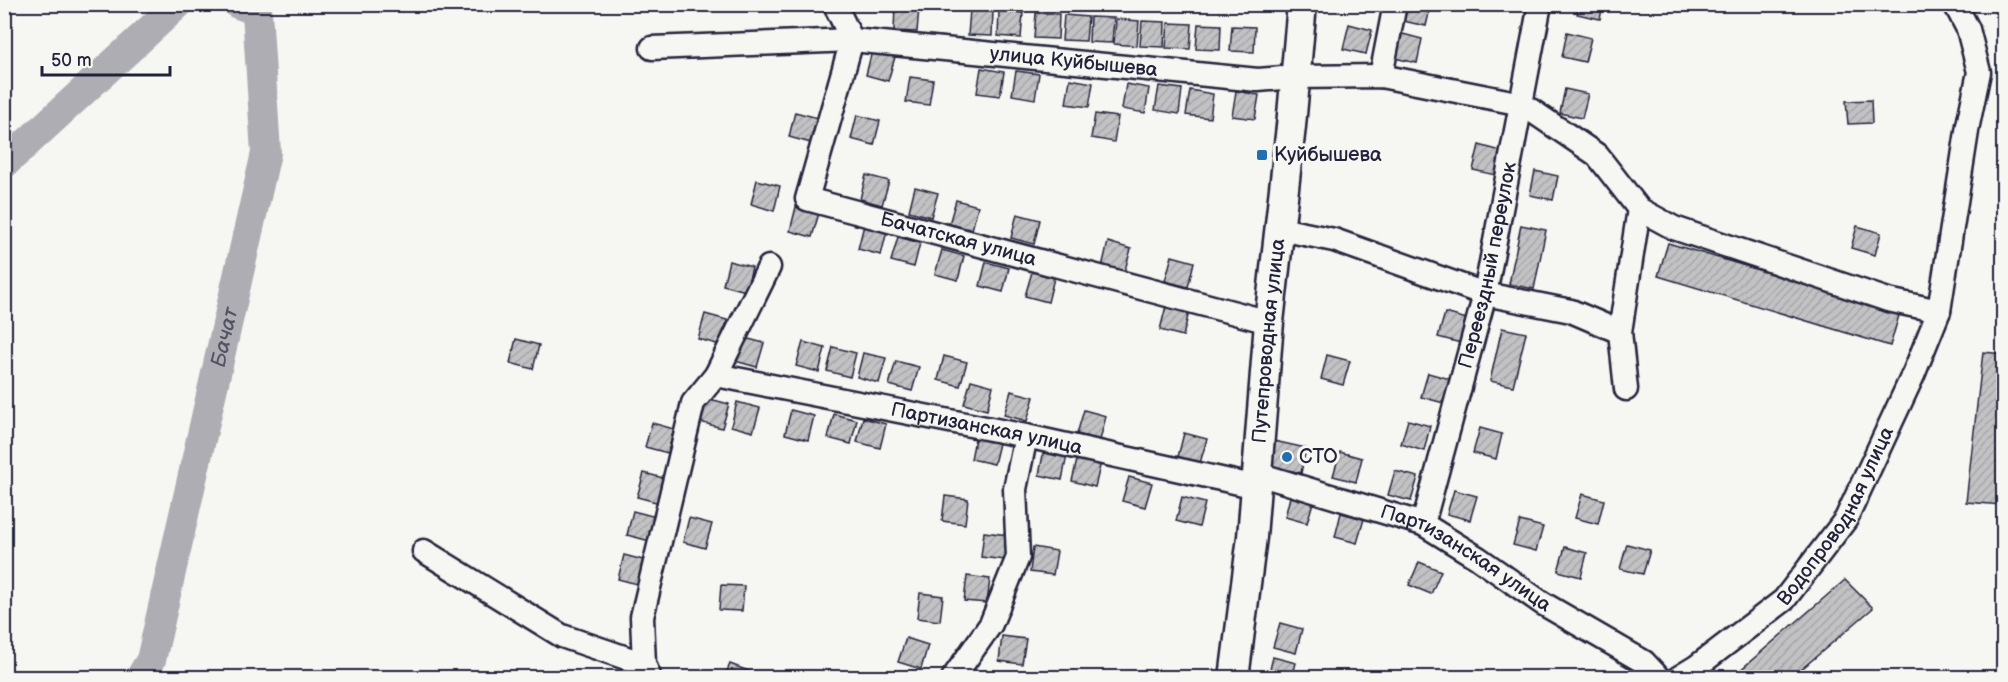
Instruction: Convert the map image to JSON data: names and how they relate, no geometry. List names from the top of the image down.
{
  "streets": {
    "main road": ["Путепроводная улица"],
    "street": [
      "улица Куйбышева",
      "Бачатская улица",
      "Переездный переулок",
      "Партизанская улица",
      "Водопроводная улица"
    ]
  },
  "crossings": [
    ["улица Куйбышева", "Бачатская улица"],
    ["улица Куйбышева", "Переездный переулок"],
    ["улица Куйбышева", "Путепроводная улица"],
    ["Бачатская улица", "Путепроводная улица"],
    ["Переездный переулок", "Партизанская улица"],
    ["Путепроводная улица", "Партизанская улица"]
  ],
  "water": ["Бачат"],
  "places": {
    "transit": ["Куйбышева"],
    "other": ["СТО"]
  },
  "scale_bar": "50 m"
}
